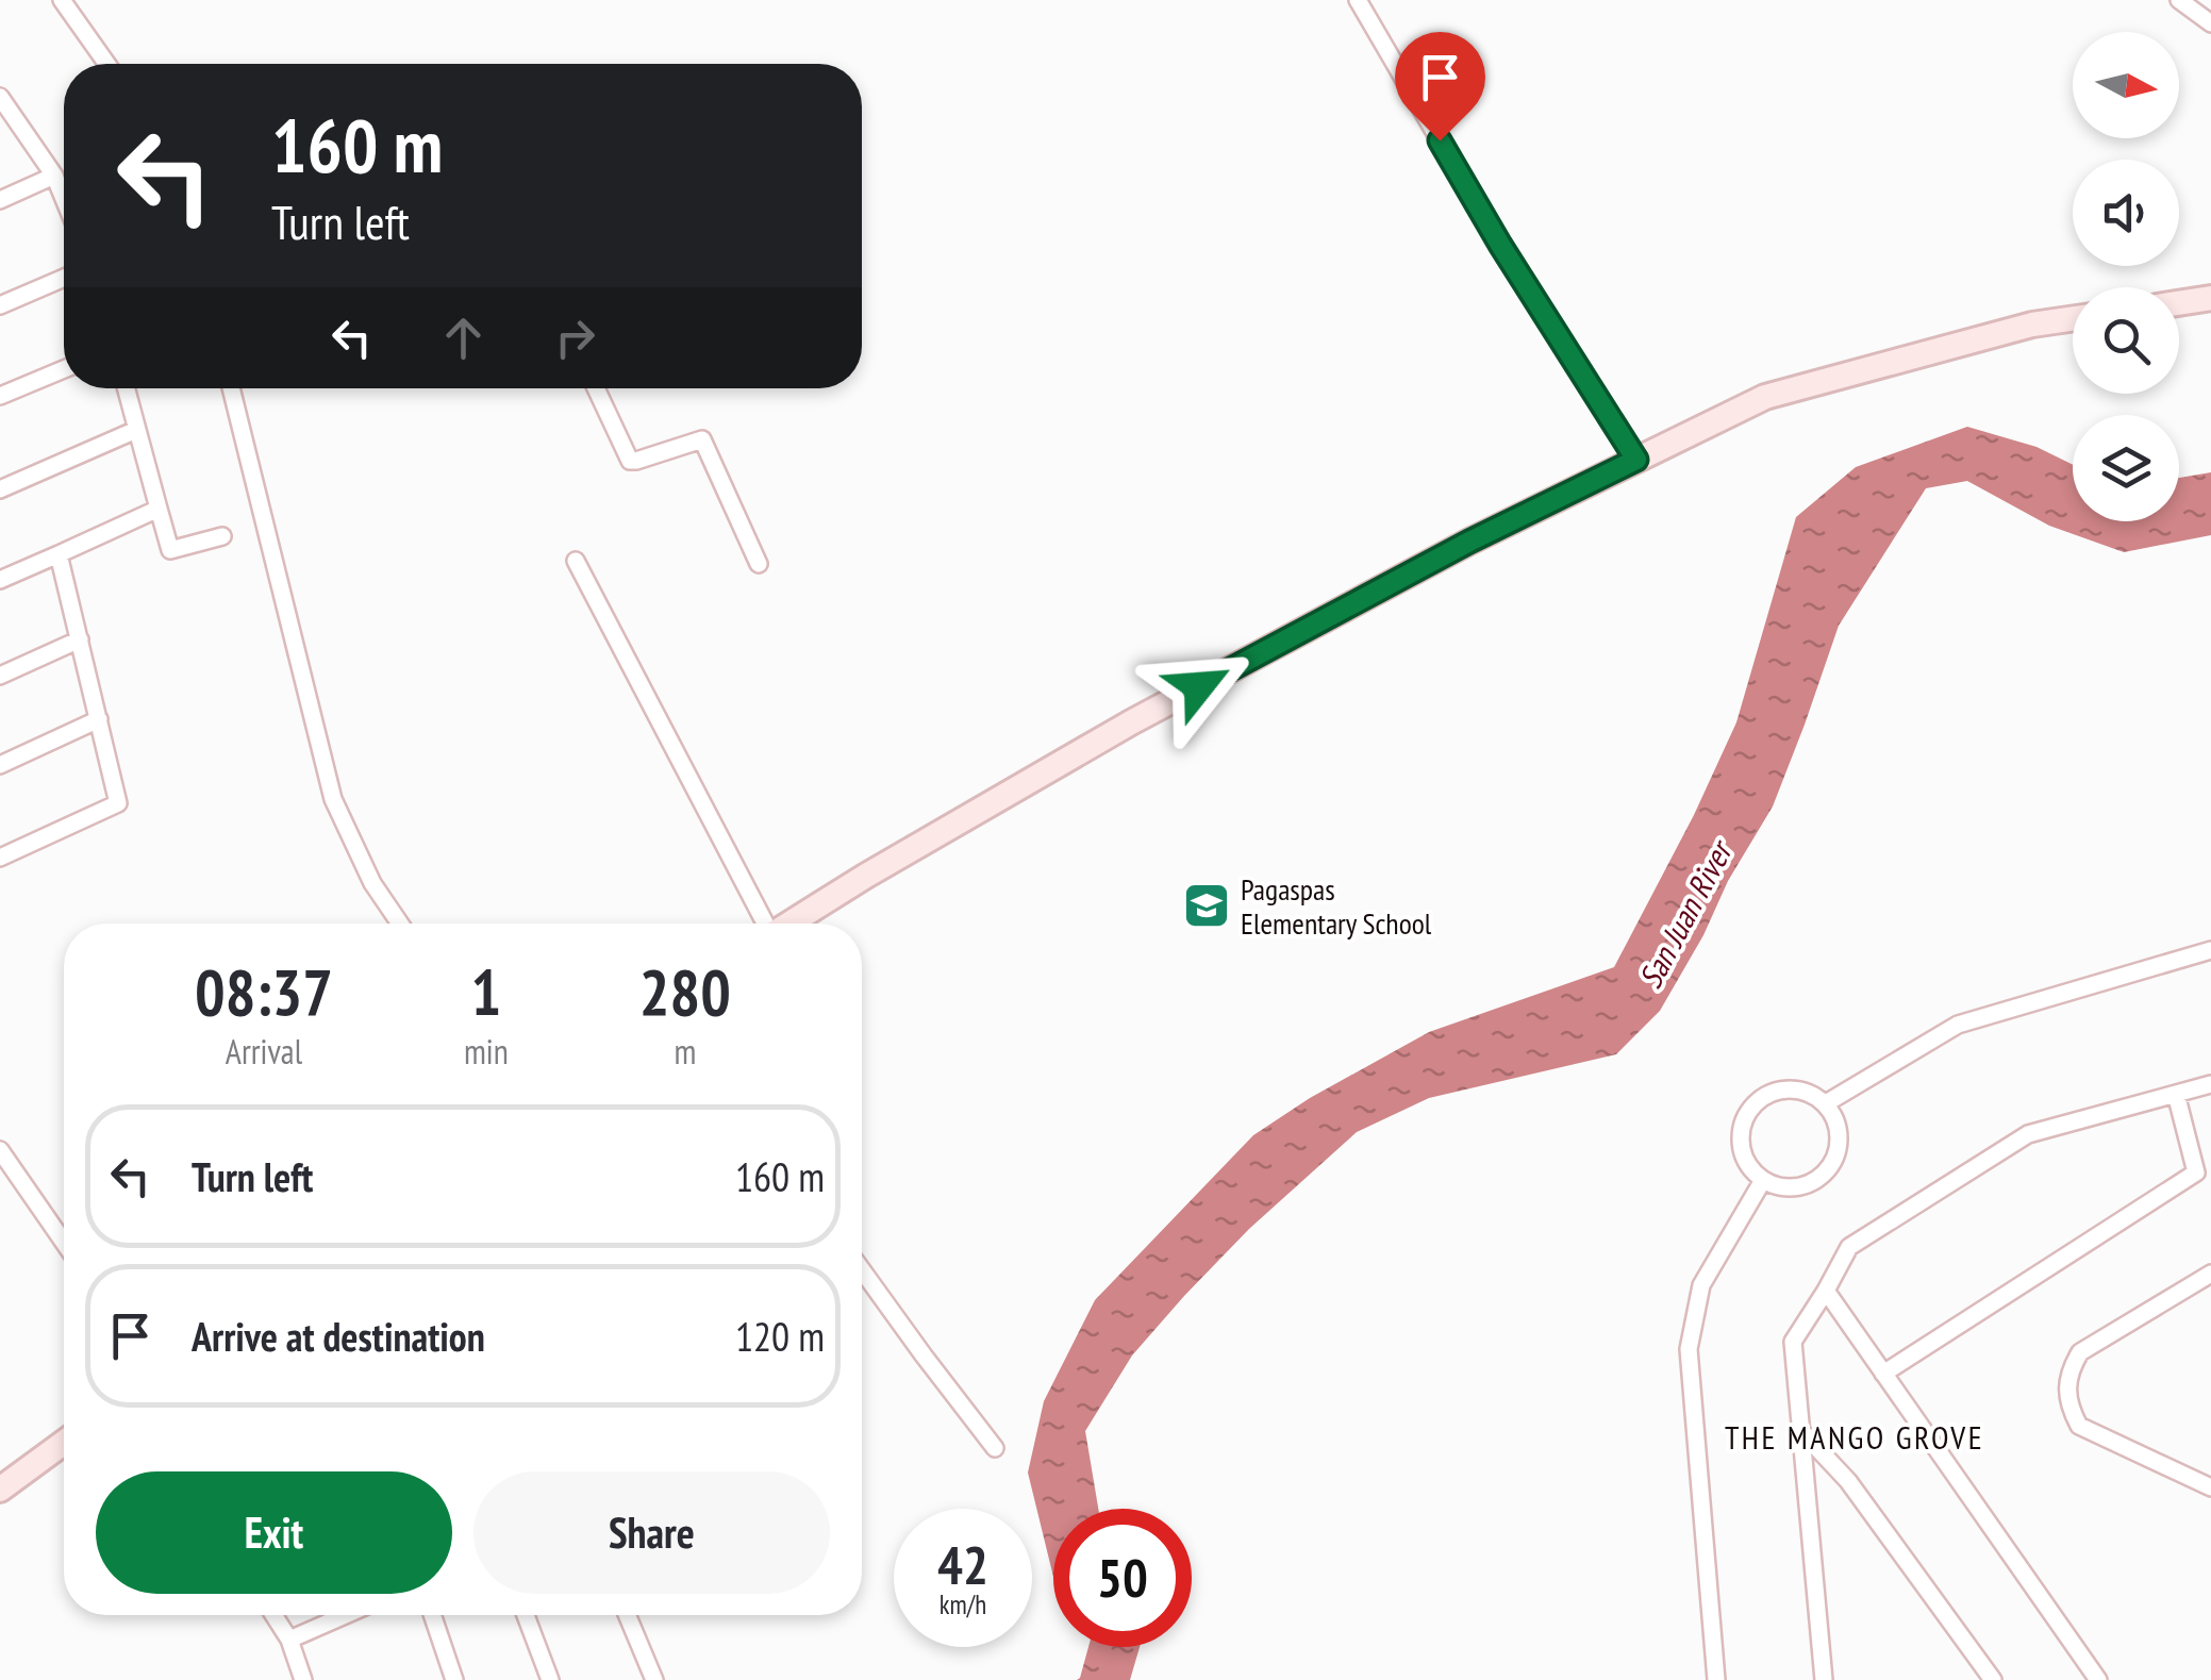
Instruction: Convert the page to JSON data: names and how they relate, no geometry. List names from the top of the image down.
{
  "districts": ["THE MANGO GROVE"],
  "water": ["San Juan River"],
  "places": {
    "school or university": ["Pagaspas Elementary School"]
  },
  "north": "right",
  "page": {
    "turn": ["160 m", "Turn left"],
    "eta": [
      "08:37",
      "Arrival",
      "1",
      "min",
      "280",
      "m"
    ],
    "list": [
      {
        "name": "Turn left",
        "value": "160 m"
      },
      {
        "name": "Arrive at destination",
        "value": "120 m"
      }
    ],
    "buttons": ["Exit", "Share"],
    "speed": "42 km/h",
    "limit": "50"
  }
}
